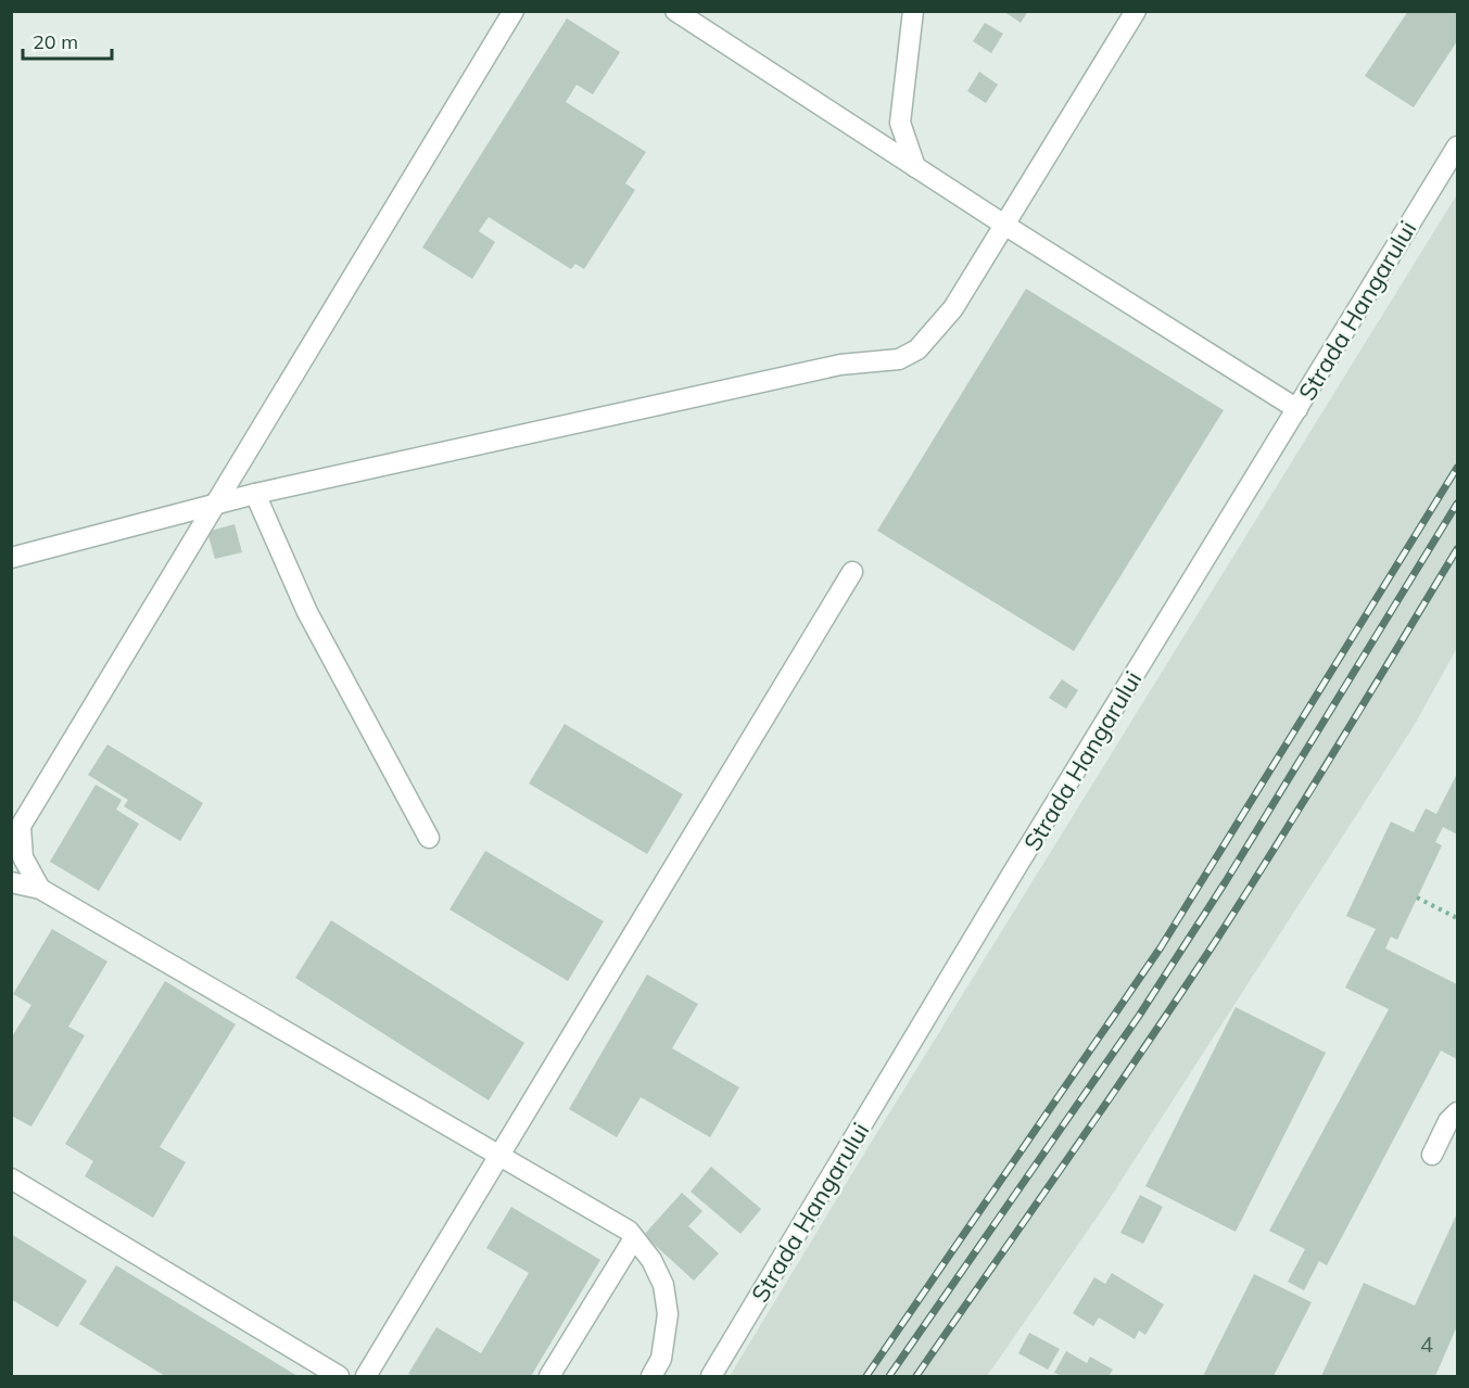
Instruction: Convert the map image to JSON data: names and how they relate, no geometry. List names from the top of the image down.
{
  "streets": {
    "street": ["Strada Hangarului"]
  },
  "house_numbers": ["4"],
  "scale_bar": "20 m"
}
